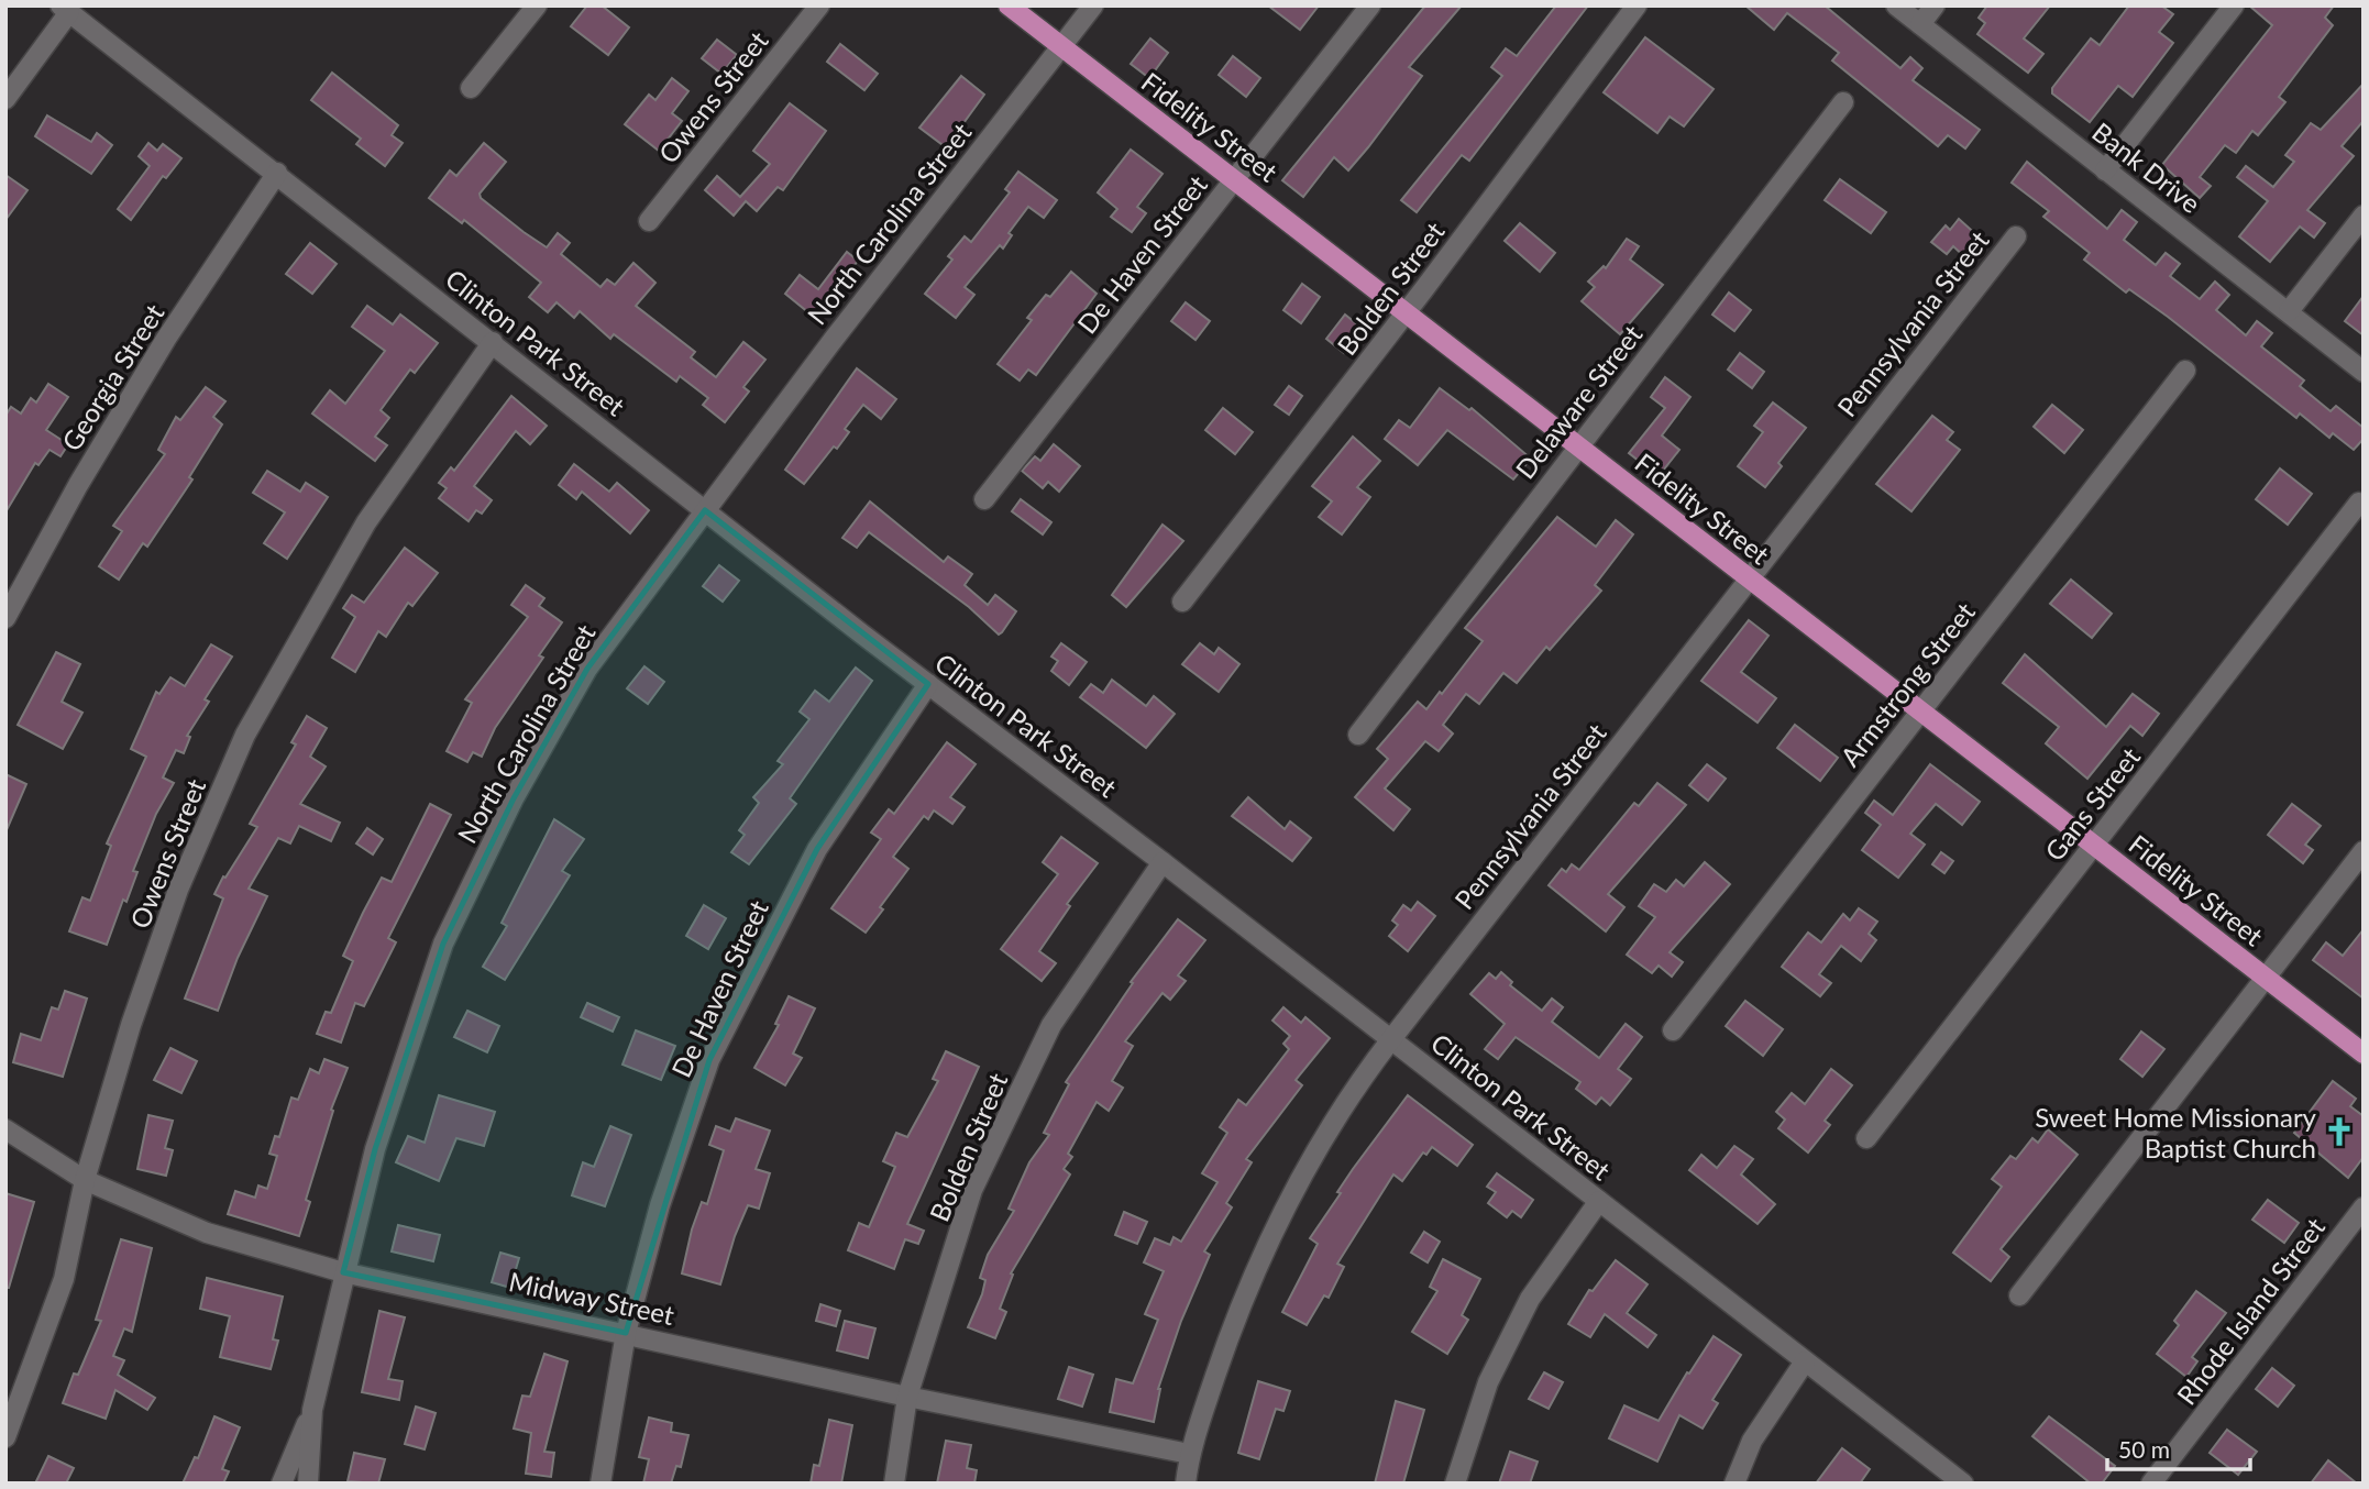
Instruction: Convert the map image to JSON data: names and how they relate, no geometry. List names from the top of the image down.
{
  "streets": {
    "main road": ["Fidelity Street"],
    "street": [
      "Owens Street",
      "Bank Drive",
      "North Carolina Street",
      "De Haven Street",
      "Bolden Street",
      "Pennsylvania Street",
      "Clinton Park Street",
      "Georgia Street",
      "Delaware Street",
      "Armstrong Street",
      "Gans Street",
      "Midway Street",
      "Rhode Island Street"
    ]
  },
  "crossings": [
    ["Owens Street", "Clinton Park Street"],
    ["Owens Street", "Midway Street"],
    ["Fidelity Street", "North Carolina Street"],
    ["Fidelity Street", "De Haven Street"],
    ["Fidelity Street", "Bolden Street"],
    ["Fidelity Street", "Pennsylvania Street"],
    ["Fidelity Street", "Delaware Street"],
    ["Fidelity Street", "Armstrong Street"],
    ["Fidelity Street", "Gans Street"],
    ["North Carolina Street", "Clinton Park Street"],
    ["North Carolina Street", "Midway Street"],
    ["De Haven Street", "Clinton Park Street"],
    ["De Haven Street", "Midway Street"],
    ["Bolden Street", "Clinton Park Street"],
    ["Bolden Street", "Midway Street"],
    ["Pennsylvania Street", "Clinton Park Street"],
    ["Pennsylvania Street", "Midway Street"],
    ["Clinton Park Street", "Georgia Street"]
  ],
  "places": {
    "church": ["Sweet Home Missionary Baptist Church"]
  },
  "scale_bar": "50 m"
}
